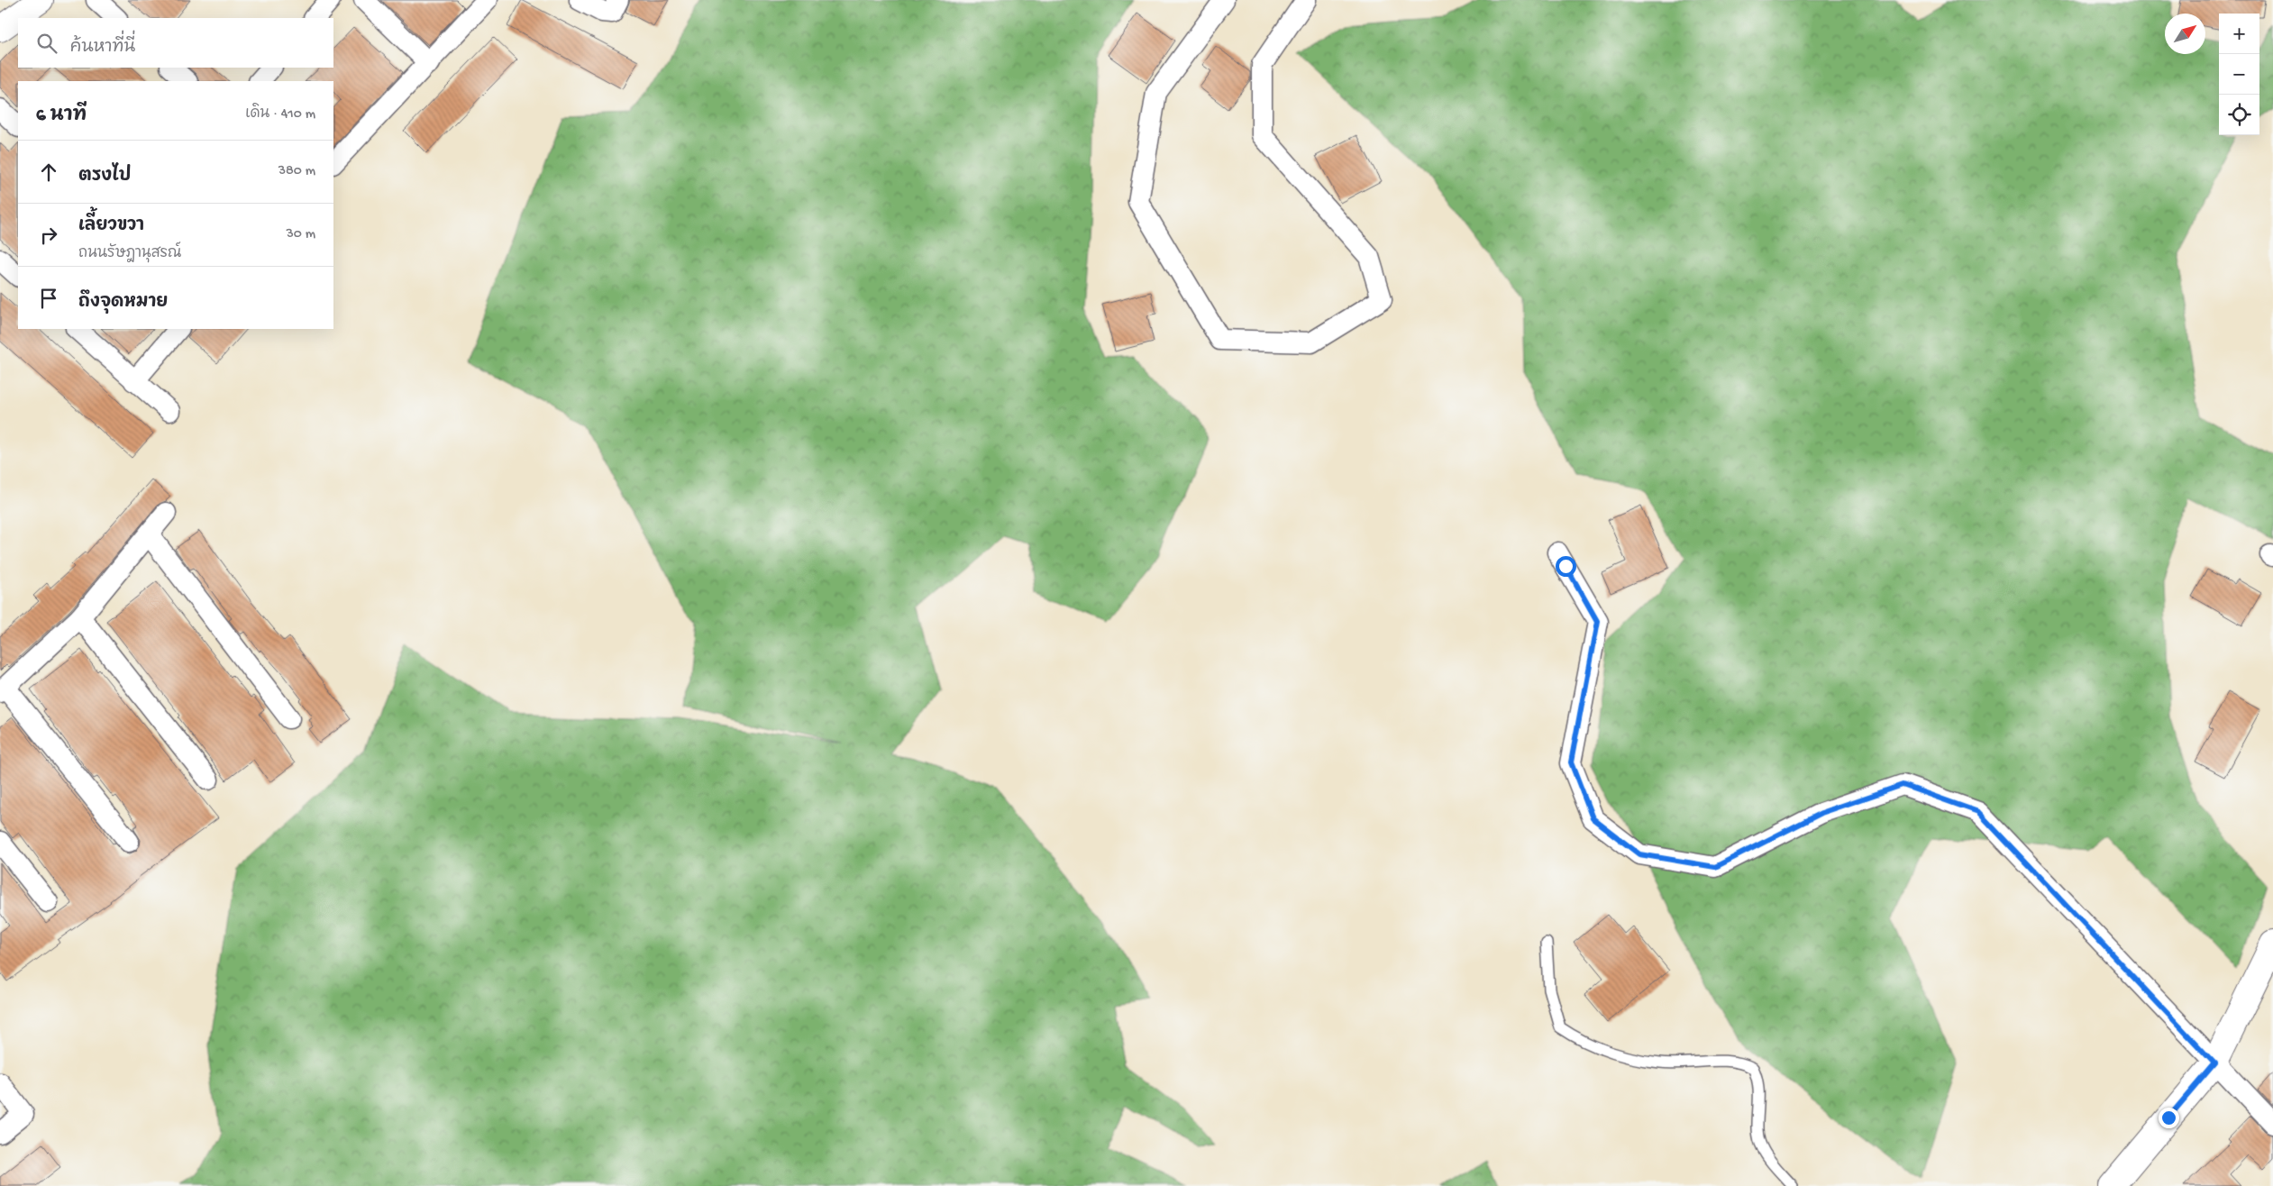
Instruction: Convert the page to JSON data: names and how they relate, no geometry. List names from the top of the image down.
{
  "north": "top right",
  "page": {
    "map_buttons": ["+", "−"],
    "search": "ค้นหาที่นี่",
    "heading": ["6 นาที", "เดิน · 410 m"],
    "list": [
      ["ตรงไป", "380 m"],
      ["เลี้ยวขวา", "ถนนรัษฎานุสรณ์", "30 m"],
      "ถึงจุดหมาย"
    ]
  }
}
